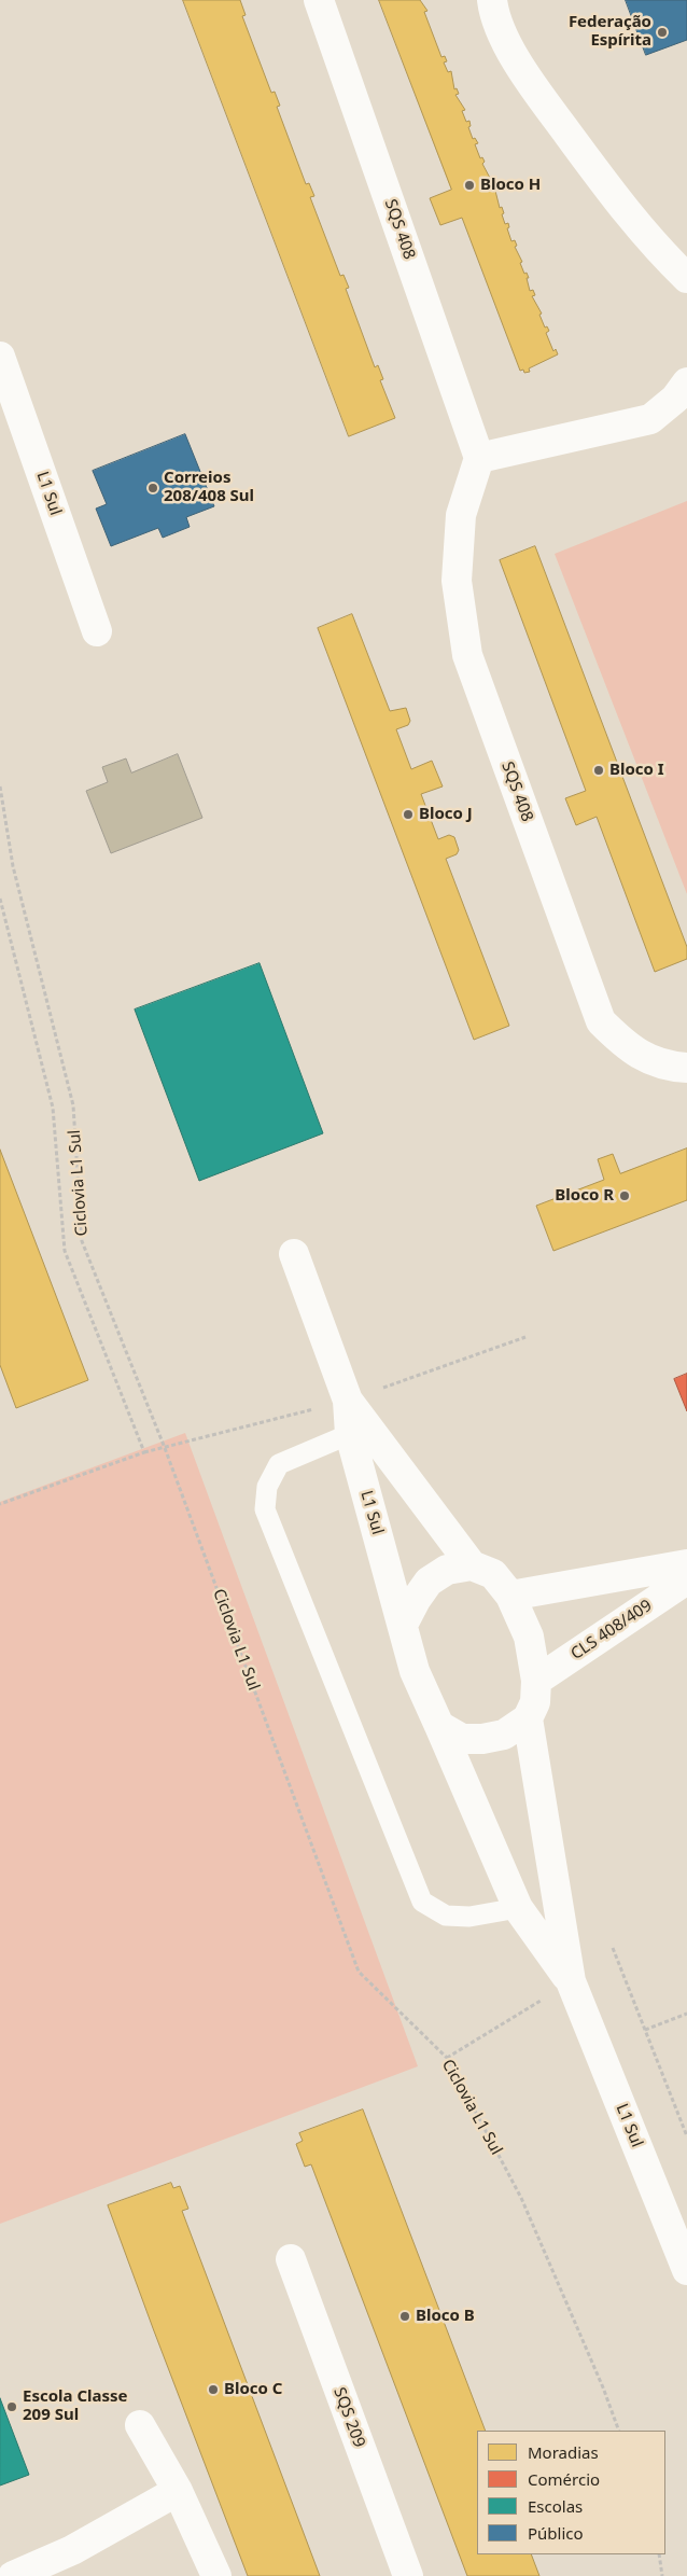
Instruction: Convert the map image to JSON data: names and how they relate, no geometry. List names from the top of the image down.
{
  "streets": {
    "street": [
      "SQS 408",
      "L1 Sul",
      "CLS 408/409",
      "SQS 209"
    ],
    "path": ["Ciclovia L1 Sul"]
  },
  "crossings": [
    ["L1 Sul", "CLS 408/409"]
  ],
  "places": [
    "Federação Espírita",
    "Bloco H",
    "Correios 208/408 Sul",
    "Bloco I",
    "Bloco J",
    "Bloco R",
    "Bloco B",
    "Bloco C",
    "Escola Classe 209 Sul"
  ],
  "legend": [
    "Moradias",
    "Comércio",
    "Escolas",
    "Público"
  ]
}
